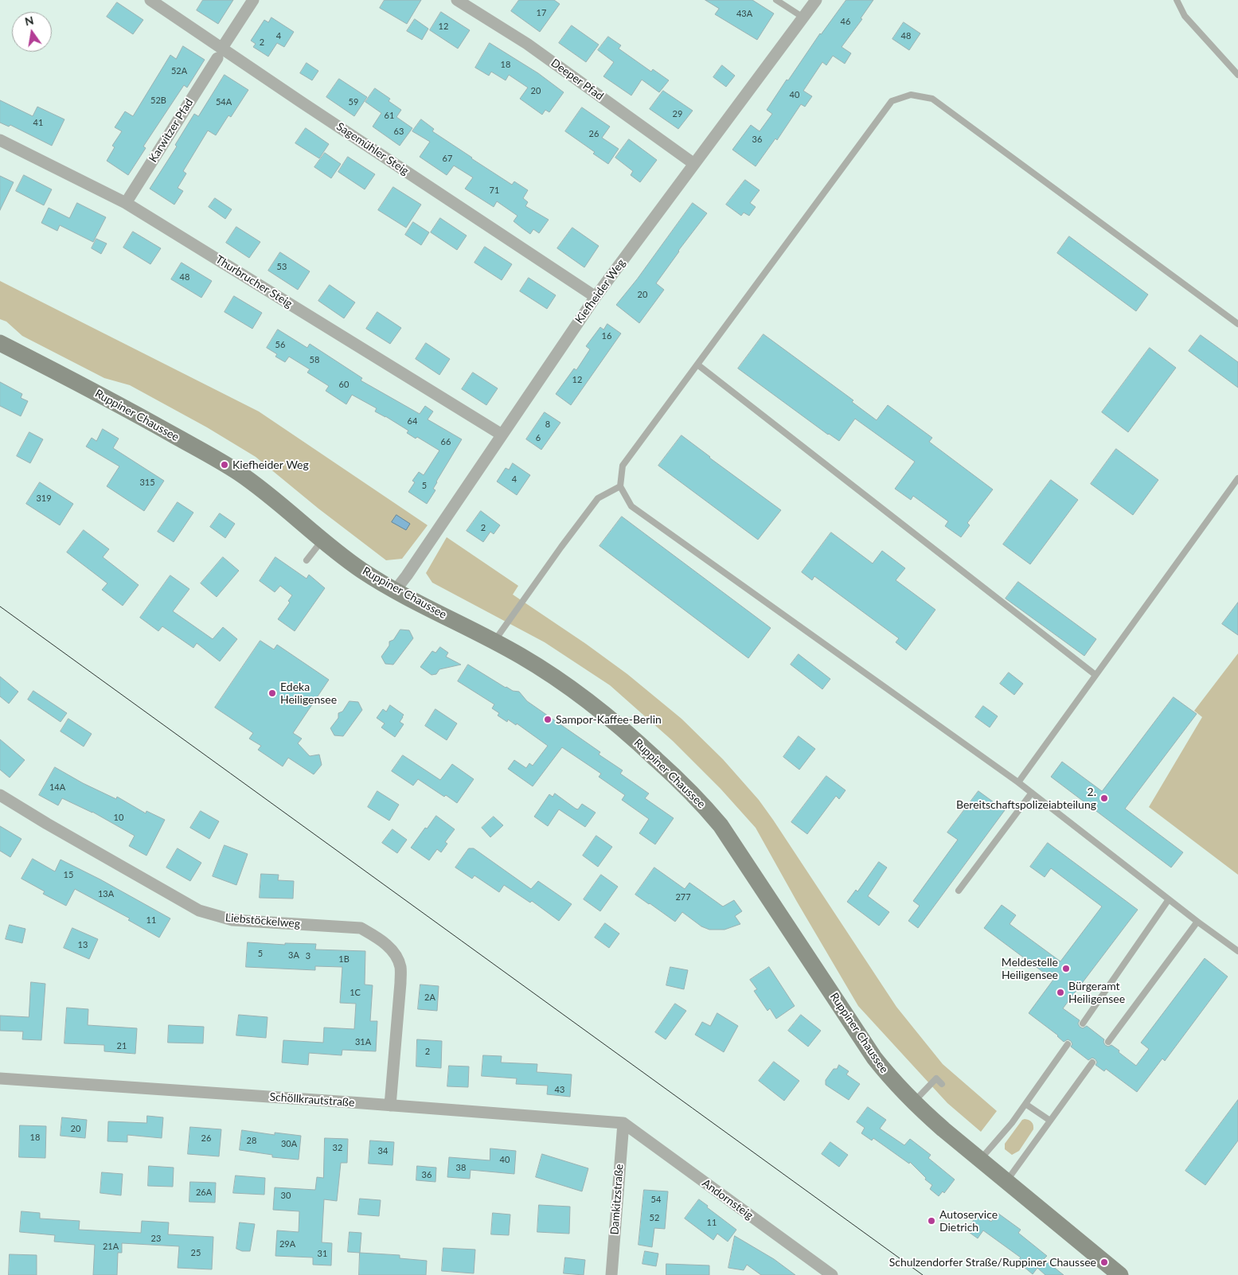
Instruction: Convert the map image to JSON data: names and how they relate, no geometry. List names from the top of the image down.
{
  "streets": {
    "main road": ["Ruppiner Chaussee"],
    "street": [
      "Deeper Pfad",
      "Karwitzer Pfad",
      "Sagemühler Steig",
      "Thurbrucher Steig",
      "Kiefheider Weg",
      "Liebstöckelweg",
      "Schöllkrautstraße",
      "Damkitzstraße",
      "Andornsteig"
    ]
  },
  "crossings": [
    ["Deeper Pfad", "Kiefheider Weg"],
    ["Karwitzer Pfad", "Sagemühler Steig"],
    ["Karwitzer Pfad", "Thurbrucher Steig"],
    ["Sagemühler Steig", "Kiefheider Weg"],
    ["Thurbrucher Steig", "Kiefheider Weg"],
    ["Kiefheider Weg", "Ruppiner Chaussee"],
    ["Liebstöckelweg", "Schöllkrautstraße"],
    ["Schöllkrautstraße", "Damkitzstraße"],
    ["Schöllkrautstraße", "Andornsteig"],
    ["Damkitzstraße", "Andornsteig"]
  ],
  "places": [
    "Kiefheider Weg",
    "Edeka Heiligensee",
    "Sampor-Kaffee-Berlin",
    "2. Bereitschaftspolizeiabteilung",
    "Meldestelle Heiligensee",
    "Bürgeramt Heiligensee",
    "Autoservice Dietrich",
    "Schulzendorfer Straße/Ruppiner Chaussee"
  ],
  "house_numbers": [
    "17",
    "43A",
    "46",
    "12",
    "4",
    "48",
    "2",
    "18",
    "52A",
    "20",
    "40",
    "52B",
    "54A",
    "59",
    "29",
    "61",
    "41",
    "63",
    "26",
    "36",
    "67",
    "71",
    "53",
    "48",
    "20",
    "16",
    "56",
    "58",
    "12",
    "60",
    "64",
    "8",
    "6",
    "66",
    "4",
    "315",
    "5",
    "319",
    "2",
    "14A",
    "10",
    "15",
    "13A",
    "277",
    "11",
    "13",
    "5",
    "3A",
    "3",
    "1B",
    "1C",
    "2A",
    "31A",
    "21",
    "2",
    "43",
    "20",
    "18",
    "26",
    "28",
    "30A",
    "32",
    "34",
    "40",
    "38",
    "36",
    "26A",
    "30",
    "54",
    "52",
    "11",
    "23",
    "29A",
    "21A",
    "25",
    "31"
  ],
  "north": "top"
}
